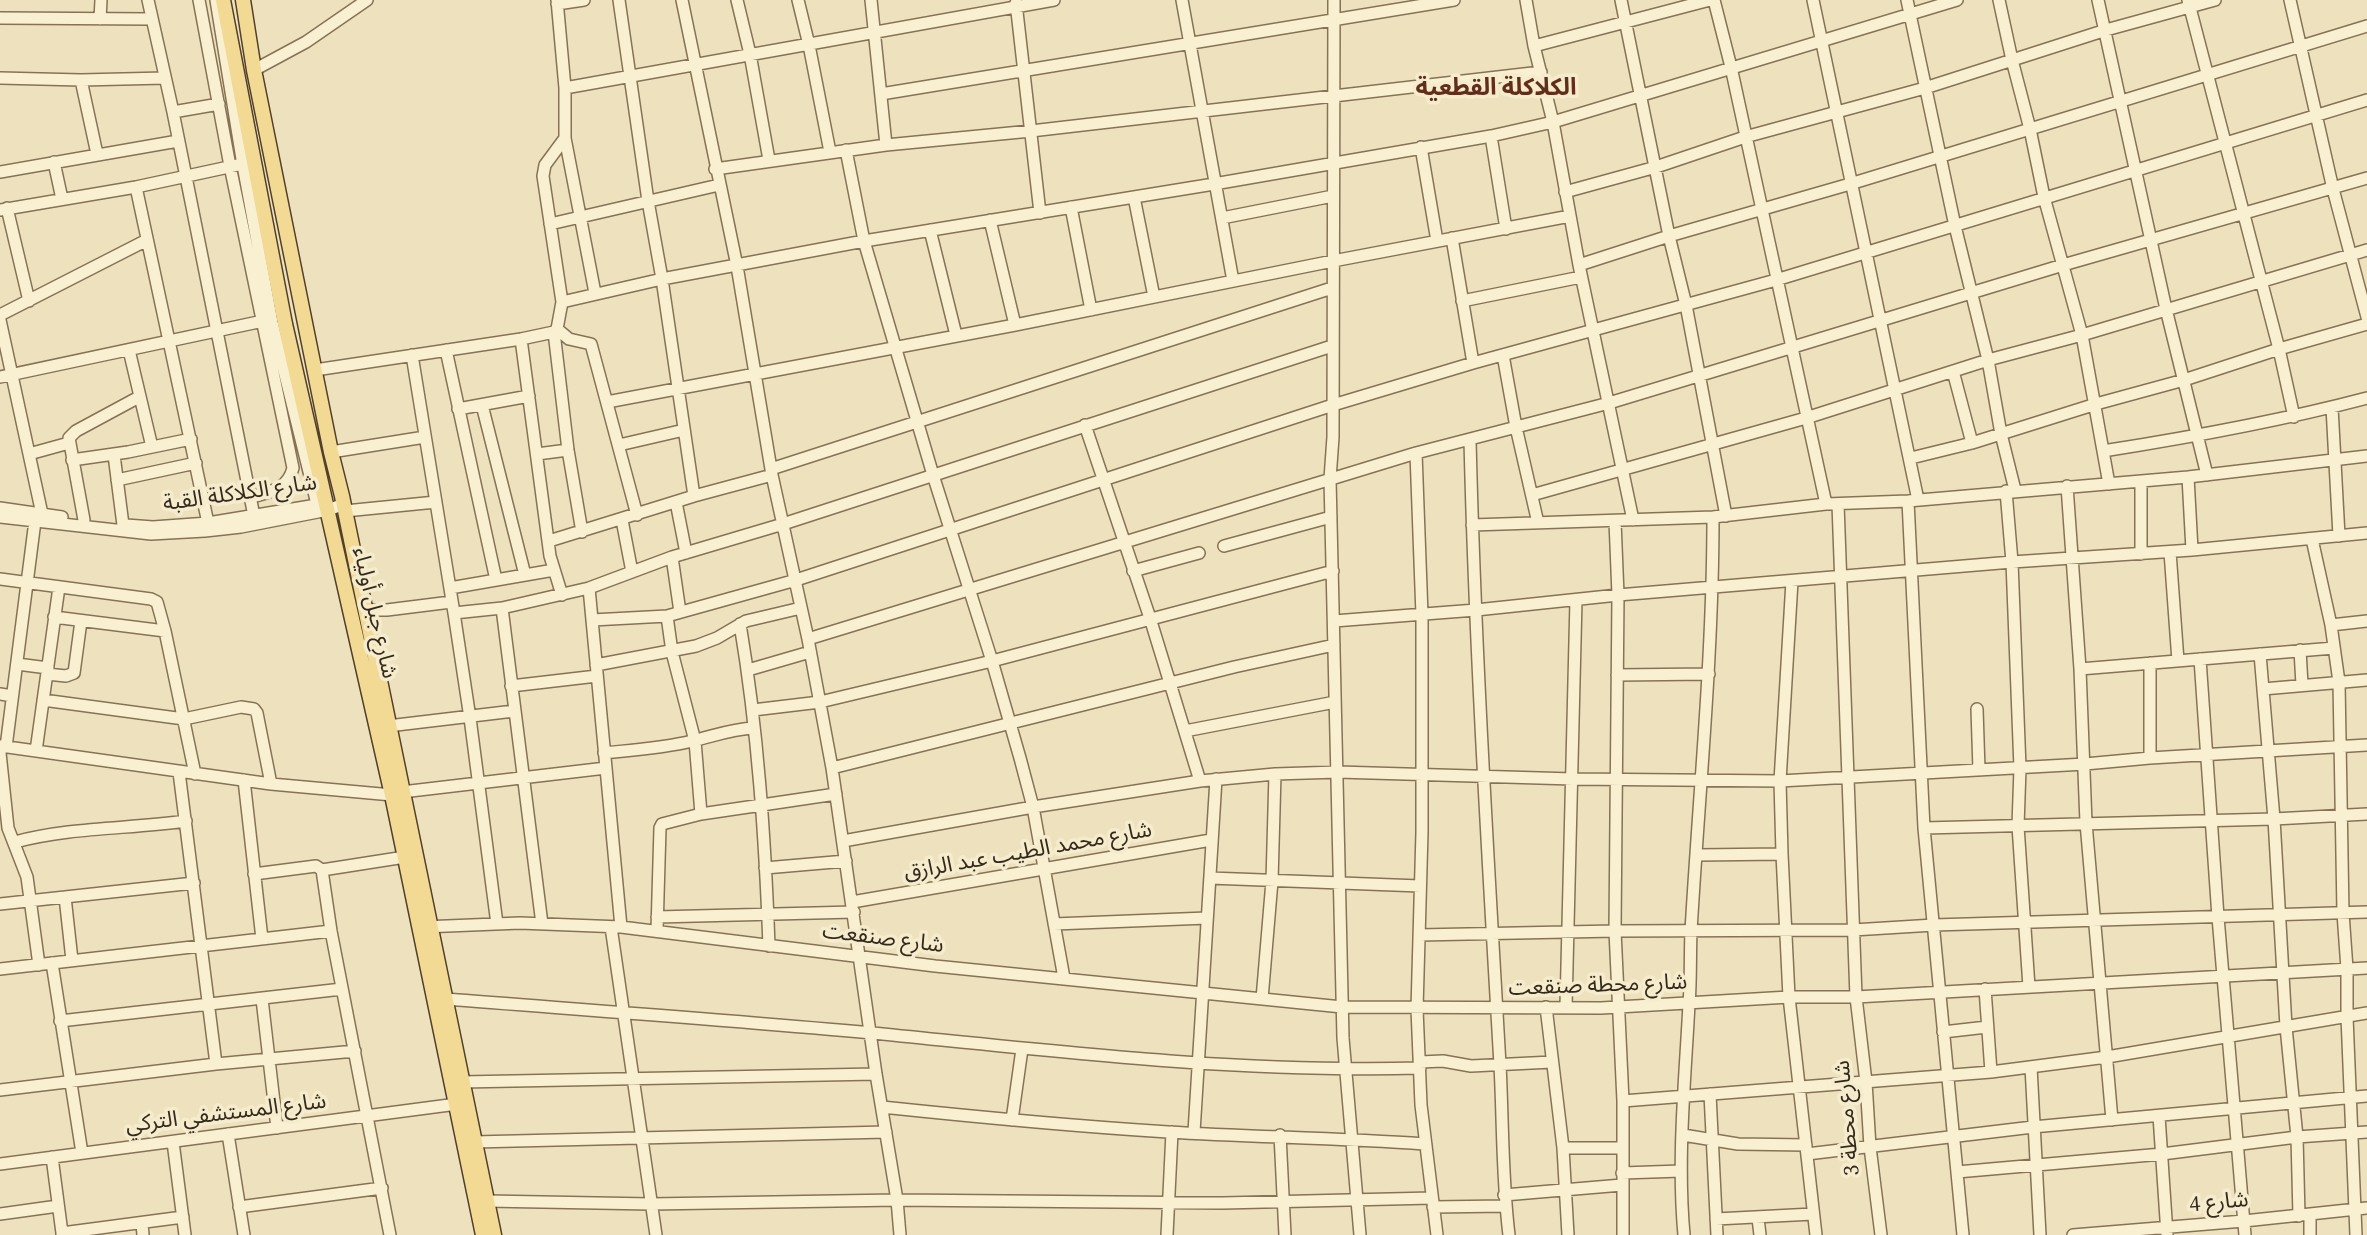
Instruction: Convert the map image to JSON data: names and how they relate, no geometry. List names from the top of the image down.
{
  "streets": {
    "main road": ["شارع جبل أولياء"],
    "street": [
      "شارع الكلاكلة القبة",
      "شارع محمد الطيب عبد الرازق",
      "شارع صنقعت",
      "شارع محطة صنقعت",
      "شارع المستشفي التركي",
      "شارع محطة 3",
      "شارع 4"
    ]
  },
  "crossings": [
    ["شارع الكلاكلة القبة", "شارع جبل أولياء"],
    ["شارع جبل أولياء", "شارع صنقعت"],
    ["شارع جبل أولياء", "شارع المستشفي التركي"],
    ["شارع صنقعت", "شارع محطة صنقعت"],
    ["شارع محطة صنقعت", "شارع محطة 3"]
  ],
  "districts": ["الكلاكلة القطعية"]
}
